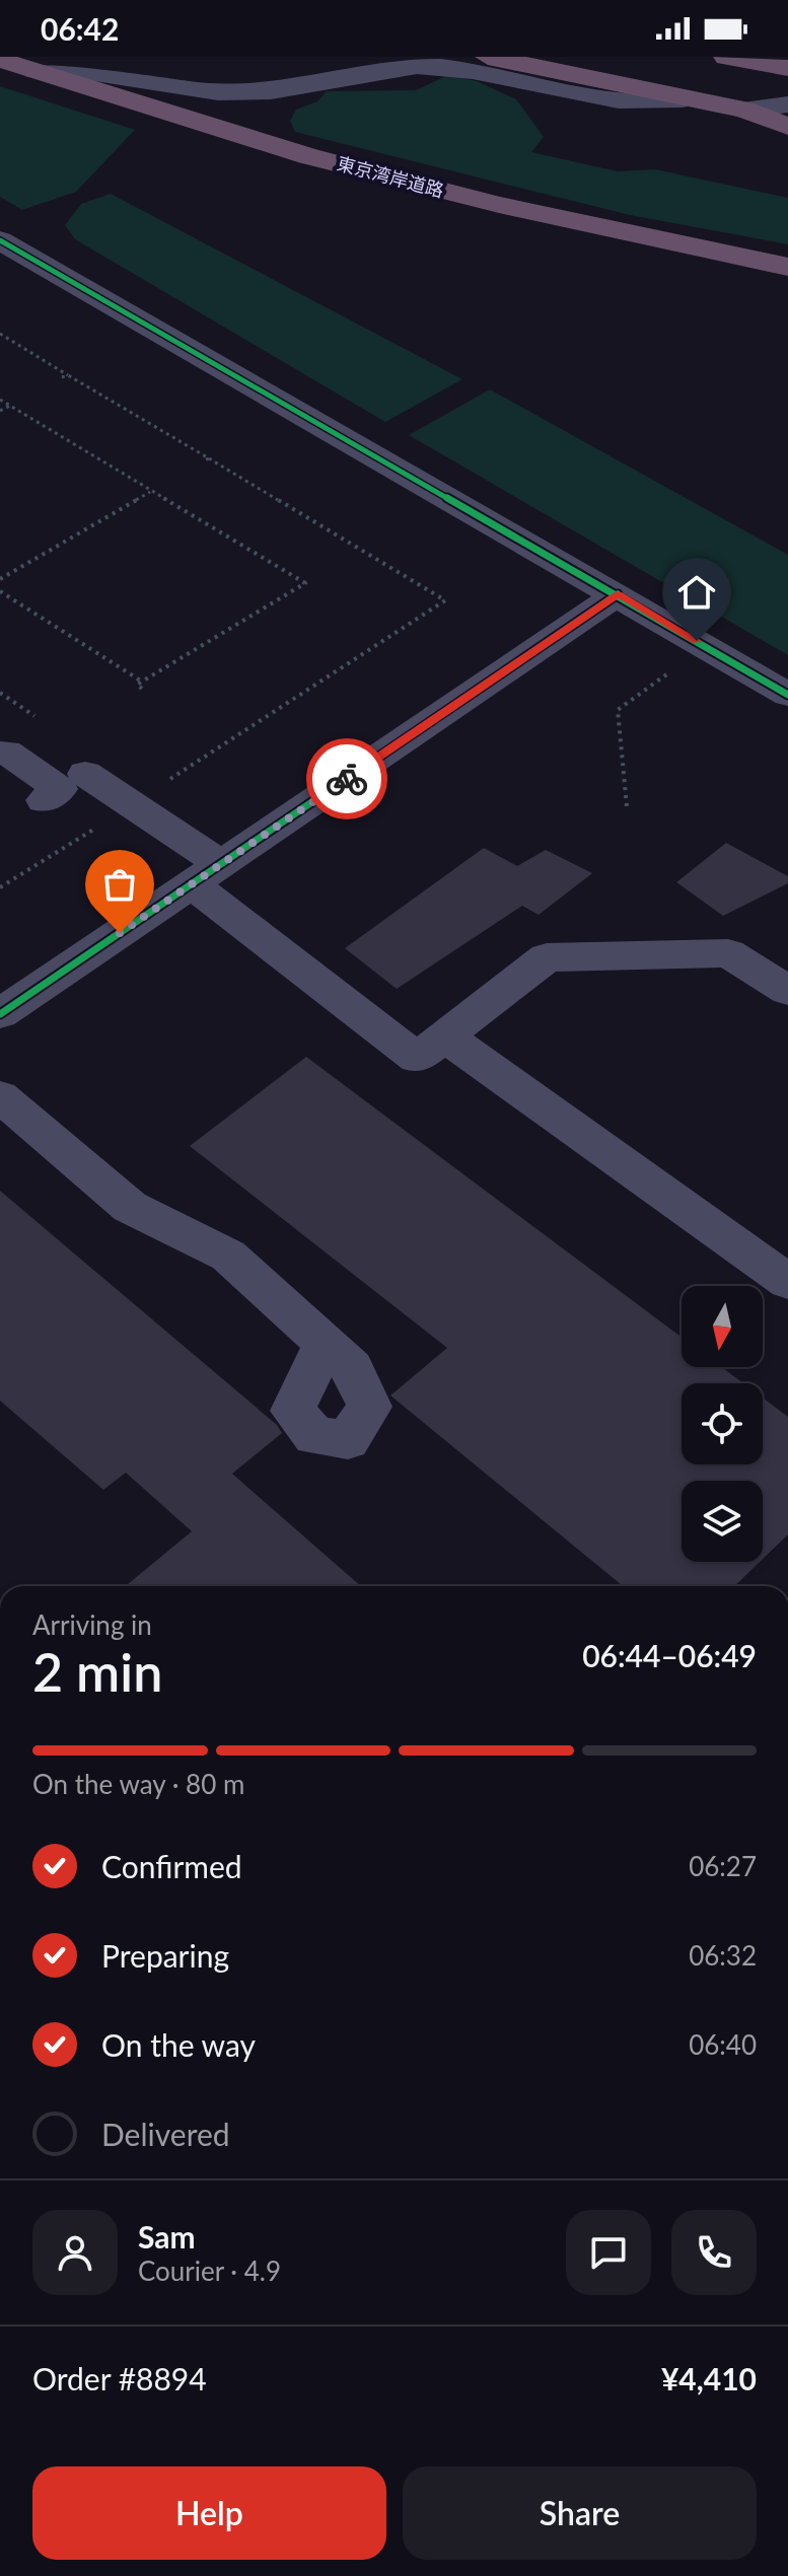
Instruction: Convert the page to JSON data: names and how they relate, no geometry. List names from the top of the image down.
{
  "streets": {
    "highway": ["東京湾岸道路"]
  },
  "north": "bottom",
  "page": {
    "status": "06:42",
    "heading": ["2 min", "Arriving in", "06:44–06:49"],
    "panel": [
      "Sam",
      "Courier · 4.9",
      "Order #8894",
      "¥4,410"
    ],
    "bar": "On the way · 80 m",
    "list": [
      ["Confirmed", "06:27"],
      ["Preparing", "06:32"],
      ["On the way", "06:40"],
      "Delivered"
    ],
    "buttons": ["Help", "Share"]
  }
}
